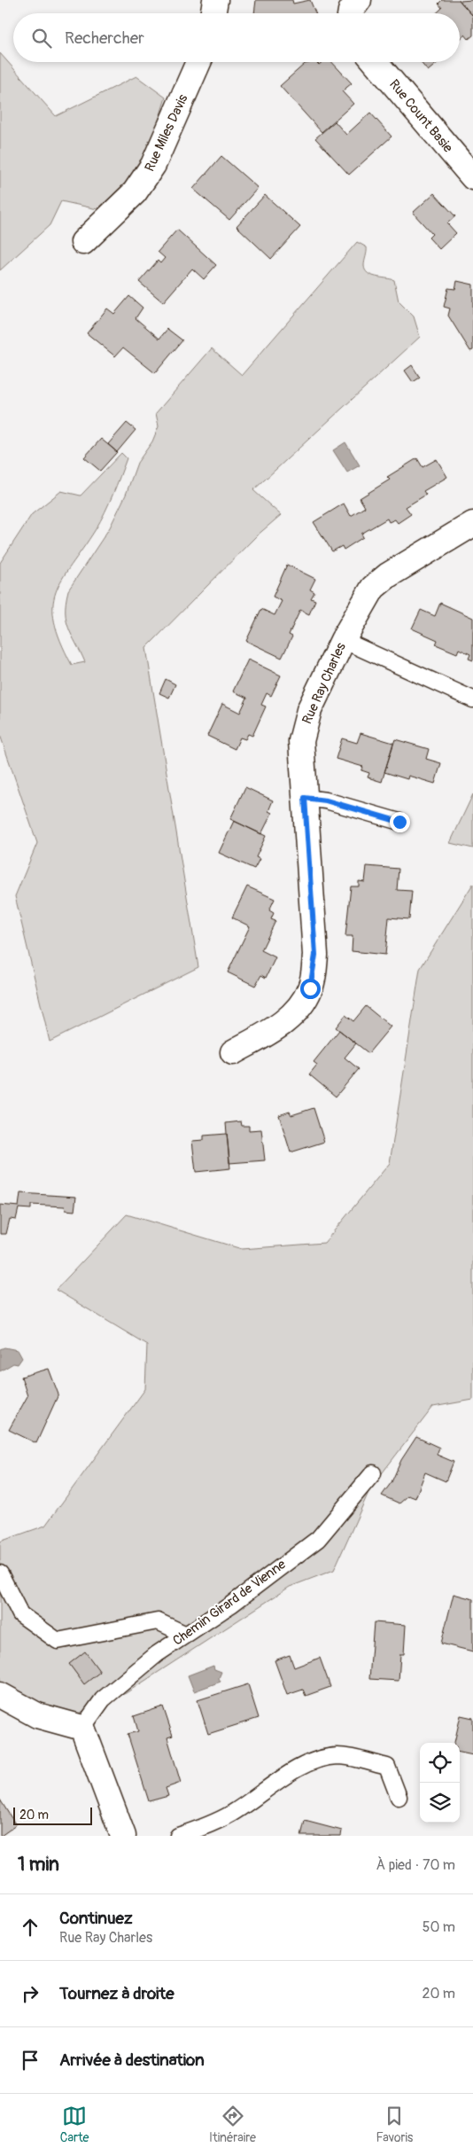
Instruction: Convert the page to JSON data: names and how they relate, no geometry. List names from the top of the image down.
{
  "streets": {
    "street": ["Rue Count Basie", "Rue Miles Davis", "Rue Ray Charles"],
    "lane": ["Chemin Girard de Vienne"]
  },
  "scale_bar": "20 m",
  "page": {
    "search": "Rechercher",
    "scale": "20 m",
    "heading": ["1 min", "À pied · 70 m"],
    "list": [
      ["Continuez", "Rue Ray Charles", "50 m"],
      ["Tournez à droite", "20 m"],
      "Arrivée à destination"
    ],
    "nav": ["Carte", "Itinéraire", "Favoris"]
  }
}
